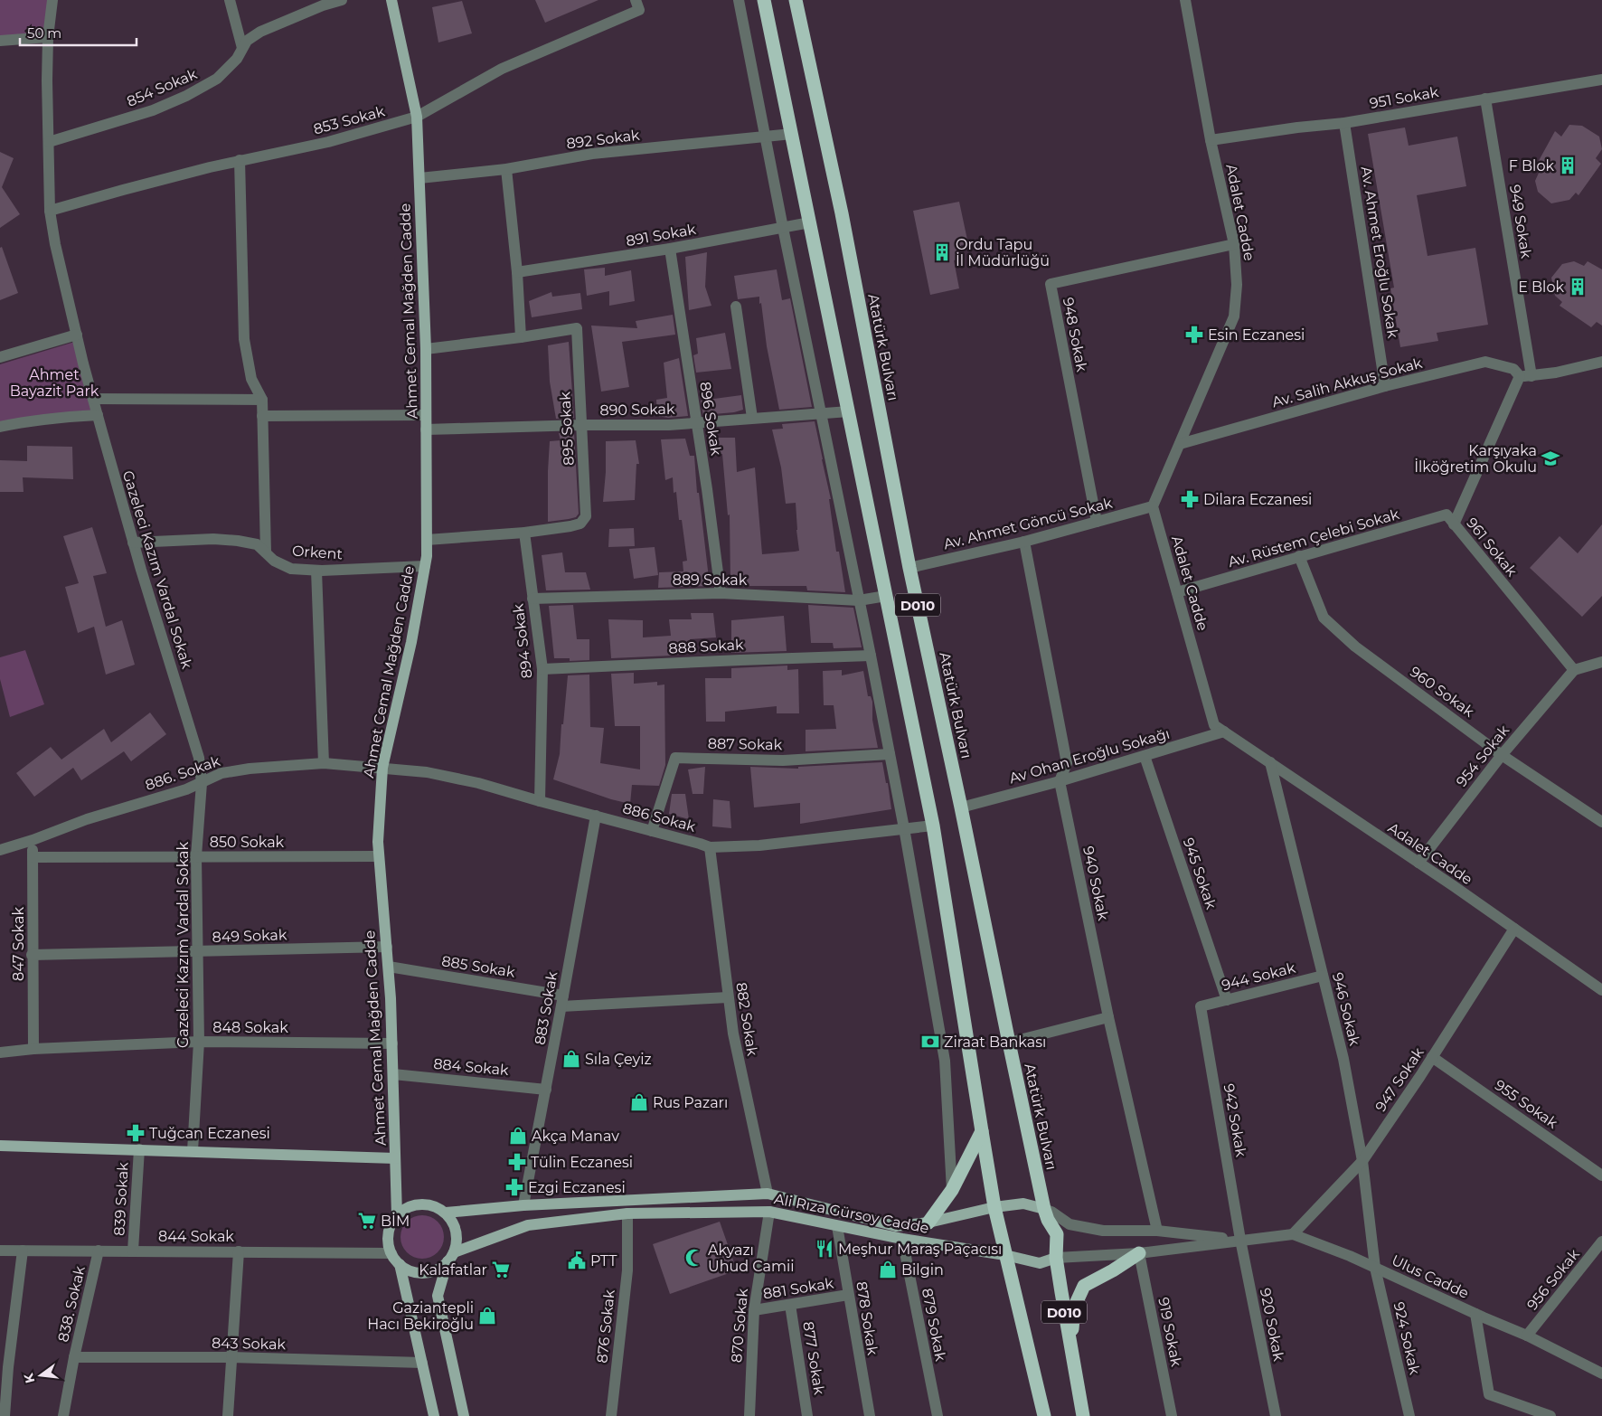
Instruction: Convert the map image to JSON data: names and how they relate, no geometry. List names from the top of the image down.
{
  "streets": {
    "highway": ["Atatürk Bulvarı", "D010"],
    "main road": ["Ahmet Cemal Mağden Cadde", "Ali Rıza Gürsoy Cadde"],
    "street": [
      "854 Sokak",
      "951 Sokak",
      "853 Sokak",
      "892 Sokak",
      "Adalet Cadde",
      "949 Sokak",
      "891 Sokak",
      "Av. Ahmet Eroğlu Sokak",
      "948 Sokak",
      "Av. Salih Akkuş Sokak",
      "890 Sokak",
      "896 Sokak",
      "895 Sokak",
      "Av. Ahmet Göncü Sokak",
      "Av. Rüstem Çelebi Sokak",
      "961 Sokak",
      "Orkent",
      "Gazeleci Kazım Vardal Sokak",
      "889 Sokak",
      "894 Sokak",
      "888 Sokak",
      "960 Sokak",
      "887 Sokak",
      "Av Ohan Eroğlu Sokağı",
      "954 Sokak",
      "886. Sokak",
      "886 Sokak",
      "850 Sokak",
      "945 Sokak",
      "940 Sokak",
      "849 Sokak",
      "847 Sokak",
      "885 Sokak",
      "944 Sokak",
      "883 Sokak",
      "946 Sokak",
      "882 Sokak",
      "848 Sokak",
      "884 Sokak",
      "947 Sokak",
      "955 Sokak",
      "942 Sokak",
      "839 Sokak",
      "844 Sokak",
      "Ulus Cadde",
      "956 Sokak",
      "881 Sokak",
      "838. Sokak",
      "878 Sokak",
      "879 Sokak",
      "920 Sokak",
      "870 Sokak",
      "876 Sokak",
      "919 Sokak",
      "924 Sokak",
      "843 Sokak",
      "877 Sokak"
    ]
  },
  "crossings": [
    ["854 Sokak", "Gazeleci Kazım Vardal Sokak"],
    ["951 Sokak", "Adalet Cadde"],
    ["951 Sokak", "949 Sokak"],
    ["951 Sokak", "Av. Ahmet Eroğlu Sokak"],
    ["853 Sokak", "Ahmet Cemal Mağden Cadde"],
    ["853 Sokak", "Gazeleci Kazım Vardal Sokak"],
    ["892 Sokak", "Ahmet Cemal Mağden Cadde"],
    ["892 Sokak", "D010"],
    ["Adalet Cadde", "948 Sokak"],
    ["Adalet Cadde", "Av. Salih Akkuş Sokak"],
    ["Adalet Cadde", "Av. Ahmet Göncü Sokak"],
    ["Adalet Cadde", "Av. Rüstem Çelebi Sokak"],
    ["Adalet Cadde", "Av Ohan Eroğlu Sokağı"],
    ["Adalet Cadde", "954 Sokak"],
    ["Adalet Cadde", "946 Sokak"],
    ["Adalet Cadde", "947 Sokak"],
    ["891 Sokak", "896 Sokak"],
    ["891 Sokak", "D010"],
    ["Av. Ahmet Eroğlu Sokak", "Av. Salih Akkuş Sokak"],
    ["Ahmet Cemal Mağden Cadde", "890 Sokak"],
    ["Ahmet Cemal Mağden Cadde", "895 Sokak"],
    ["Ahmet Cemal Mağden Cadde", "Orkent"],
    ["Ahmet Cemal Mağden Cadde", "886. Sokak"],
    ["Ahmet Cemal Mağden Cadde", "886 Sokak"],
    ["Ahmet Cemal Mağden Cadde", "850 Sokak"],
    ["Ahmet Cemal Mağden Cadde", "849 Sokak"],
    ["Ahmet Cemal Mağden Cadde", "885 Sokak"],
    ["Ahmet Cemal Mağden Cadde", "848 Sokak"],
    ["Ahmet Cemal Mağden Cadde", "884 Sokak"],
    ["Ahmet Cemal Mağden Cadde", "Ali Rıza Gürsoy Cadde"],
    ["Ahmet Cemal Mağden Cadde", "844 Sokak"],
    ["948 Sokak", "Av. Ahmet Göncü Sokak"],
    ["Atatürk Bulvarı", "Av. Ahmet Göncü Sokak"],
    ["Atatürk Bulvarı", "Av Ohan Eroğlu Sokağı"],
    ["Atatürk Bulvarı", "Ali Rıza Gürsoy Cadde"],
    ["Atatürk Bulvarı", "Ulus Cadde"],
    ["Av. Salih Akkuş Sokak", "961 Sokak"],
    ["890 Sokak", "896 Sokak"],
    ["890 Sokak", "895 Sokak"],
    ["890 Sokak", "D010"],
    ["896 Sokak", "889 Sokak"],
    ["895 Sokak", "894 Sokak"],
    ["Av. Ahmet Göncü Sokak", "940 Sokak"],
    ["Av. Rüstem Çelebi Sokak", "961 Sokak"],
    ["Av. Rüstem Çelebi Sokak", "960 Sokak"],
    ["961 Sokak", "954 Sokak"],
    ["Orkent", "Gazeleci Kazım Vardal Sokak"],
    ["Gazeleci Kazım Vardal Sokak", "886. Sokak"],
    ["Gazeleci Kazım Vardal Sokak", "850 Sokak"],
    ["Gazeleci Kazım Vardal Sokak", "849 Sokak"],
    ["Gazeleci Kazım Vardal Sokak", "848 Sokak"],
    ["889 Sokak", "D010"],
    ["889 Sokak", "894 Sokak"],
    ["D010", "886 Sokak"],
    ["D010", "Ali Rıza Gürsoy Cadde"],
    ["894 Sokak", "888 Sokak"],
    ["894 Sokak", "886 Sokak"],
    ["960 Sokak", "954 Sokak"],
    ["887 Sokak", "886 Sokak"],
    ["Av Ohan Eroğlu Sokağı", "945 Sokak"],
    ["Av Ohan Eroğlu Sokağı", "940 Sokak"],
    ["886. Sokak", "886 Sokak"],
    ["886. Sokak", "847 Sokak"],
    ["886 Sokak", "883 Sokak"],
    ["886 Sokak", "882 Sokak"],
    ["850 Sokak", "847 Sokak"],
    ["945 Sokak", "944 Sokak"],
    ["940 Sokak", "Ulus Cadde"],
    ["849 Sokak", "847 Sokak"],
    ["847 Sokak", "848 Sokak"],
    ["885 Sokak", "883 Sokak"],
    ["885 Sokak", "882 Sokak"],
    ["944 Sokak", "946 Sokak"],
    ["944 Sokak", "942 Sokak"],
    ["883 Sokak", "884 Sokak"],
    ["883 Sokak", "Ali Rıza Gürsoy Cadde"],
    ["946 Sokak", "947 Sokak"],
    ["946 Sokak", "Ulus Cadde"],
    ["946 Sokak", "924 Sokak"],
    ["882 Sokak", "Ali Rıza Gürsoy Cadde"],
    ["947 Sokak", "955 Sokak"],
    ["947 Sokak", "Ulus Cadde"],
    ["942 Sokak", "Ulus Cadde"],
    ["942 Sokak", "920 Sokak"],
    ["839 Sokak", "844 Sokak"],
    ["Ali Rıza Gürsoy Cadde", "844 Sokak"],
    ["Ali Rıza Gürsoy Cadde", "Ulus Cadde"],
    ["Ali Rıza Gürsoy Cadde", "878 Sokak"],
    ["Ali Rıza Gürsoy Cadde", "879 Sokak"],
    ["Ali Rıza Gürsoy Cadde", "870 Sokak"],
    ["Ali Rıza Gürsoy Cadde", "876 Sokak"],
    ["844 Sokak", "838. Sokak"],
    ["Ulus Cadde", "956 Sokak"],
    ["Ulus Cadde", "920 Sokak"],
    ["Ulus Cadde", "919 Sokak"],
    ["Ulus Cadde", "924 Sokak"],
    ["881 Sokak", "878 Sokak"],
    ["881 Sokak", "870 Sokak"],
    ["881 Sokak", "877 Sokak"],
    ["838. Sokak", "843 Sokak"]
  ],
  "parks": ["Ahmet Bayazit Park"],
  "places": {
    "building": ["F Blok", "Ordu Tapu İl Müdürlüğü", "E Blok"],
    "pharmacy": [
      "Esin Eczanesi",
      "Dilara Eczanesi",
      "Tuğcan Eczanesi",
      "Tülin Eczanesi",
      "Ezgi Eczanesi"
    ],
    "school or university": ["Karşıyaka İlköğretim Okulu"],
    "bank": ["Ziraat Bankası"],
    "shop": [
      "Sıla Çeyiz",
      "Rus Pazarı",
      "Akça Manav",
      "Bilgin",
      "Gaziantepli Hacı Bekiroğlu"
    ],
    "supermarket": ["BİM", "Kalafatlar"],
    "restaurant": ["Meşhur Maraş Paçacısı"],
    "mosque": ["Akyazı Uhud Camii"],
    "public building": ["PTT"]
  },
  "scale_bar": "50 m",
  "north": "left"
}
